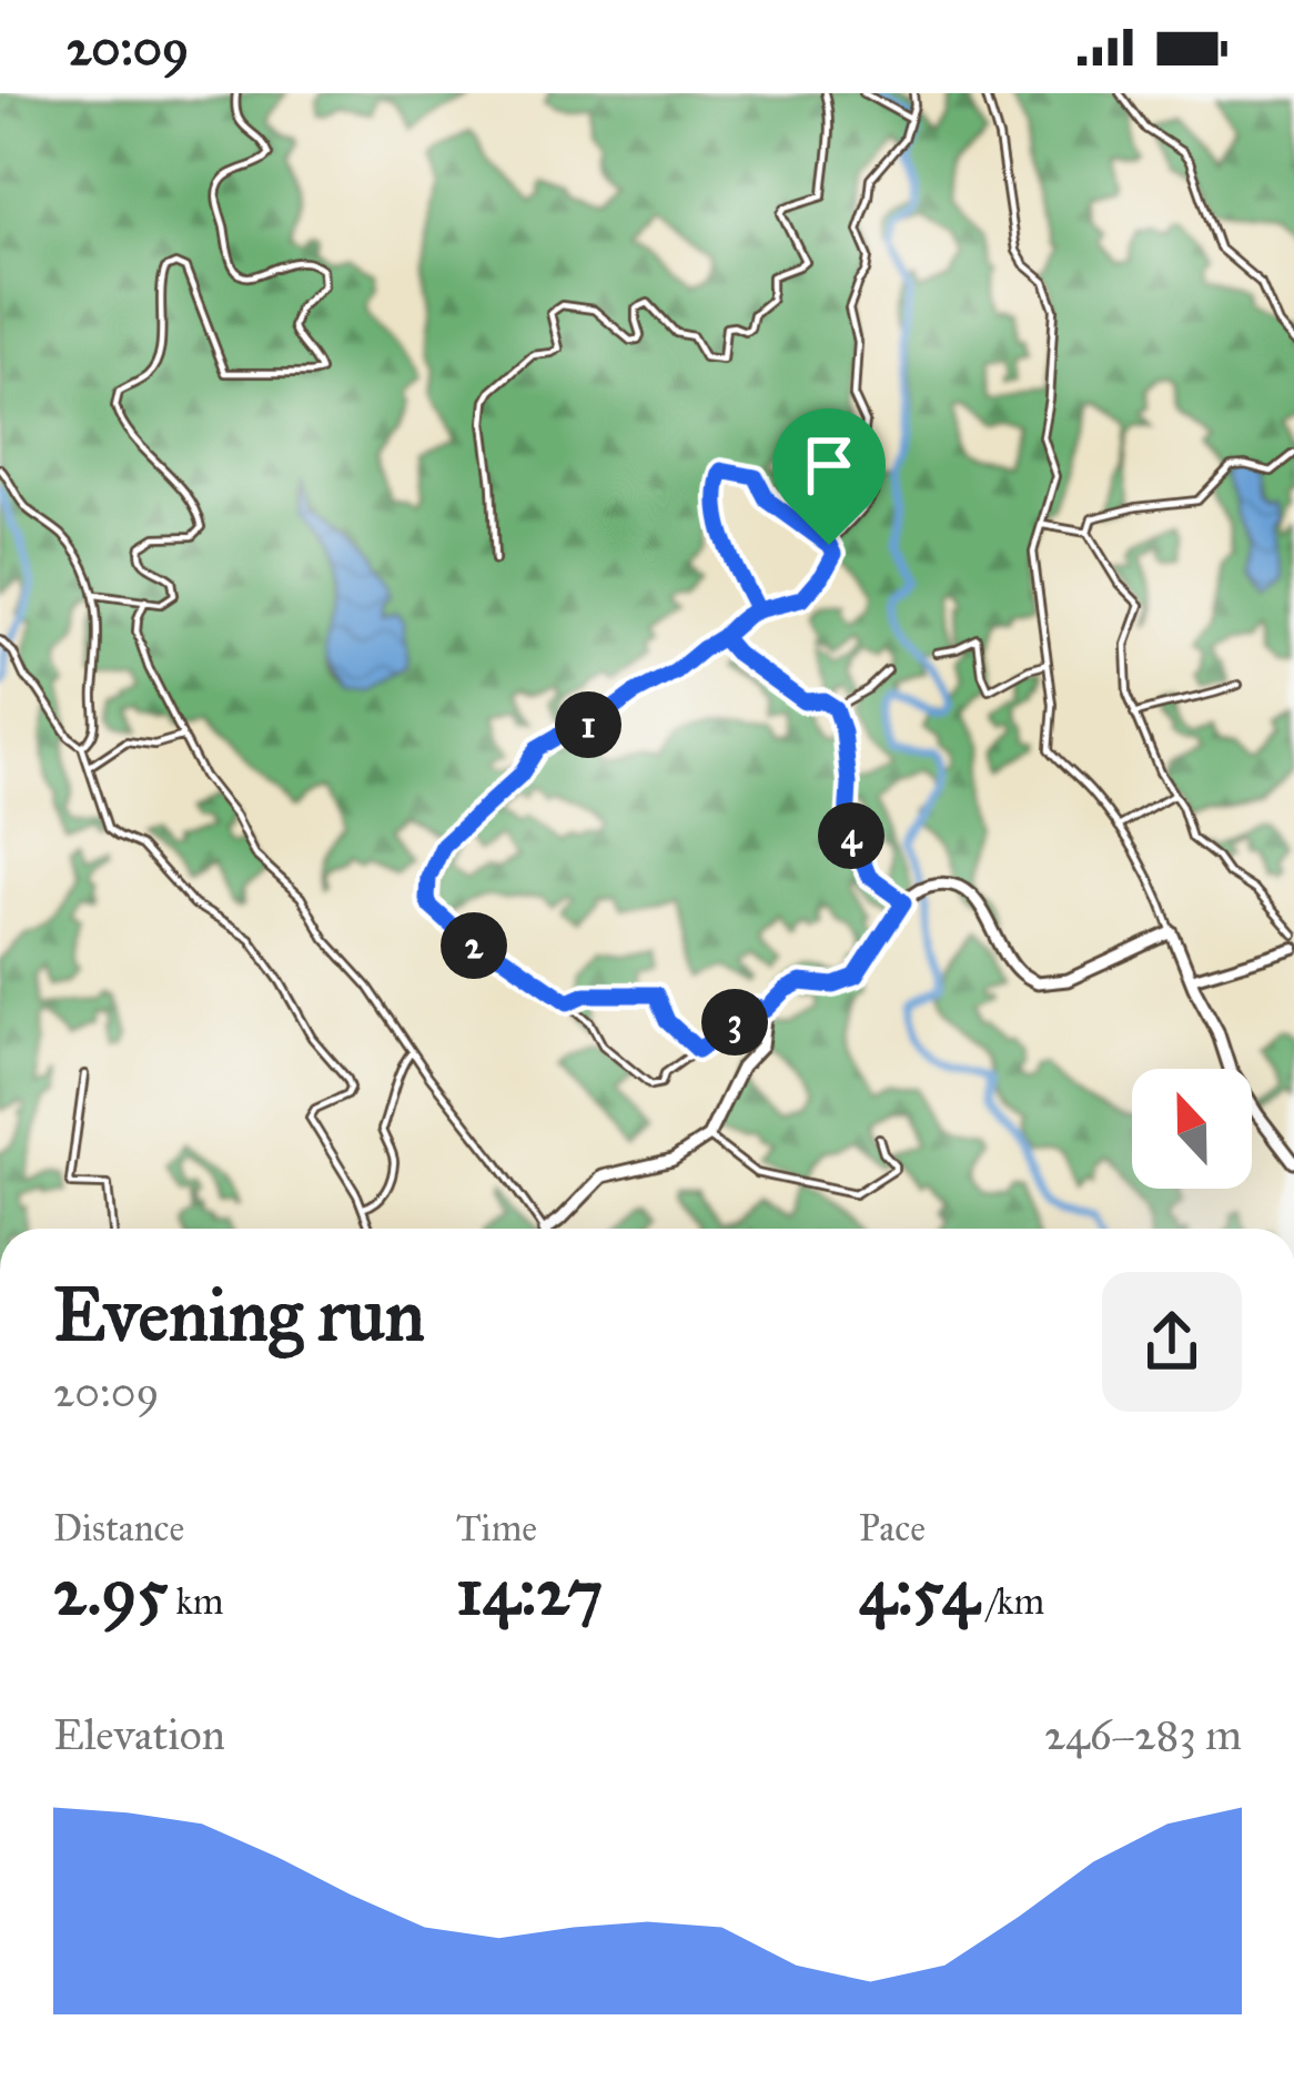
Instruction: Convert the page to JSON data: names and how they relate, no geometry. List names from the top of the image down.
{
  "north": "top",
  "page": {
    "status": "20:09",
    "pins": [
      "1",
      "4",
      "2",
      "3"
    ],
    "heading": ["Evening run", "20:09"],
    "stats": [
      ["Distance", "2.95 km"],
      ["Time", "14:27"],
      ["Pace", "4:54 /km"]
    ],
    "chart": ["Elevation", "246–283 m"]
  }
}
